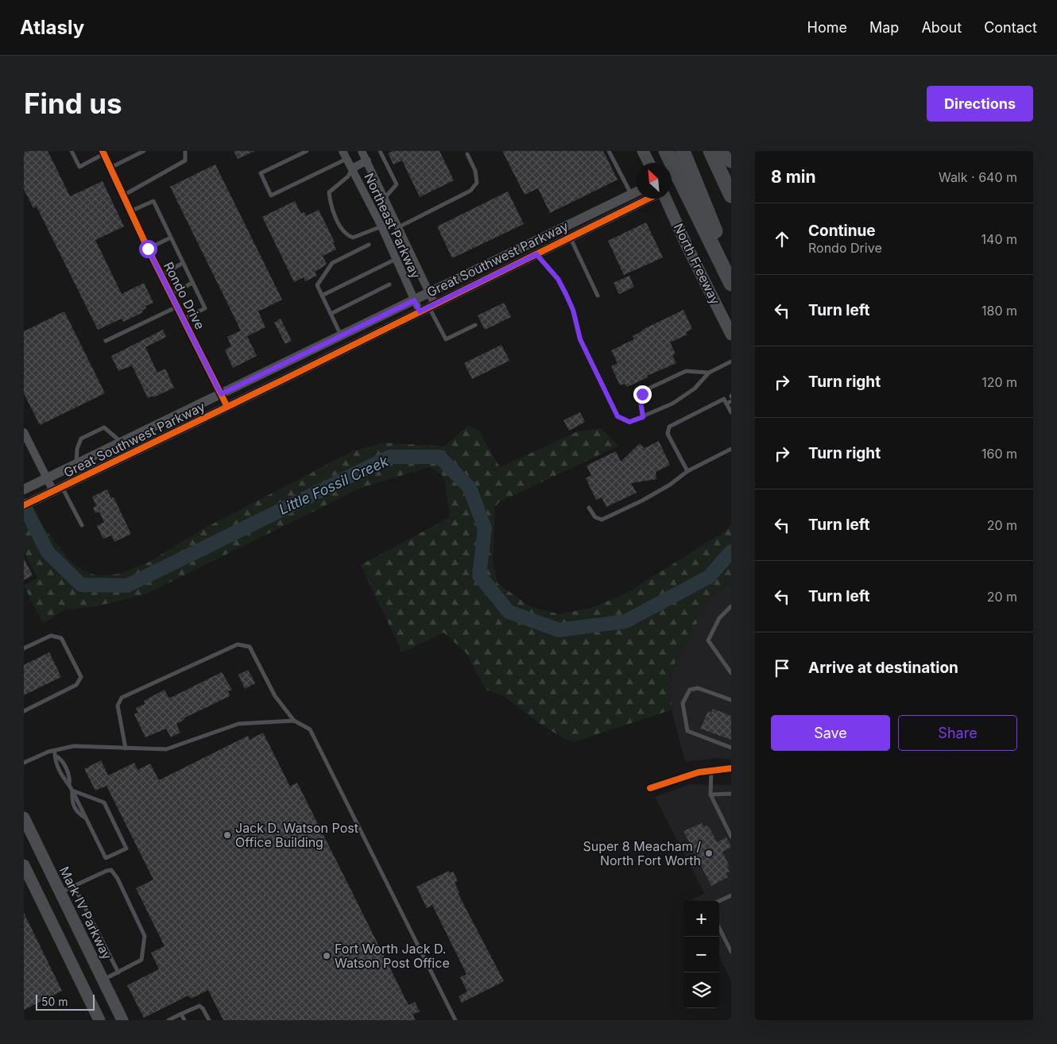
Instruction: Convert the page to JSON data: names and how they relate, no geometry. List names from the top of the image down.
{
  "streets": {
    "highway": ["North Freeway"],
    "main road": ["Mark IV Parkway"],
    "street": ["Northeast Parkway", "Great Southwest Parkway", "Rondo Drive"]
  },
  "crossings": [
    ["Northeast Parkway", "Great Southwest Parkway"],
    ["Great Southwest Parkway", "Rondo Drive"]
  ],
  "water": ["Little Fossil Creek"],
  "places": ["Jack D. Watson Post Office Building", "Super 8 Meacham / North Fort Worth", "Fort Worth Jack D. Watson Post Office"],
  "scale_bar": "50 m",
  "north": "top left",
  "page": {
    "header": "Atlasly",
    "nav": [
      "Home",
      "Map",
      "About",
      "Contact"
    ],
    "buttons": [
      "Directions",
      ["Save", "Share"]
    ],
    "title": "Find us",
    "heading": ["8 min", "Walk · 640 m"],
    "list": [
      ["Continue", "Rondo Drive", "140 m"],
      ["Turn left", "180 m"],
      ["Turn right", "120 m"],
      ["Turn right", "160 m"],
      ["Turn left", "20 m"],
      ["Turn left", "20 m"],
      "Arrive at destination"
    ],
    "map_buttons": ["+", "−"],
    "scale": "50 m"
  }
}
